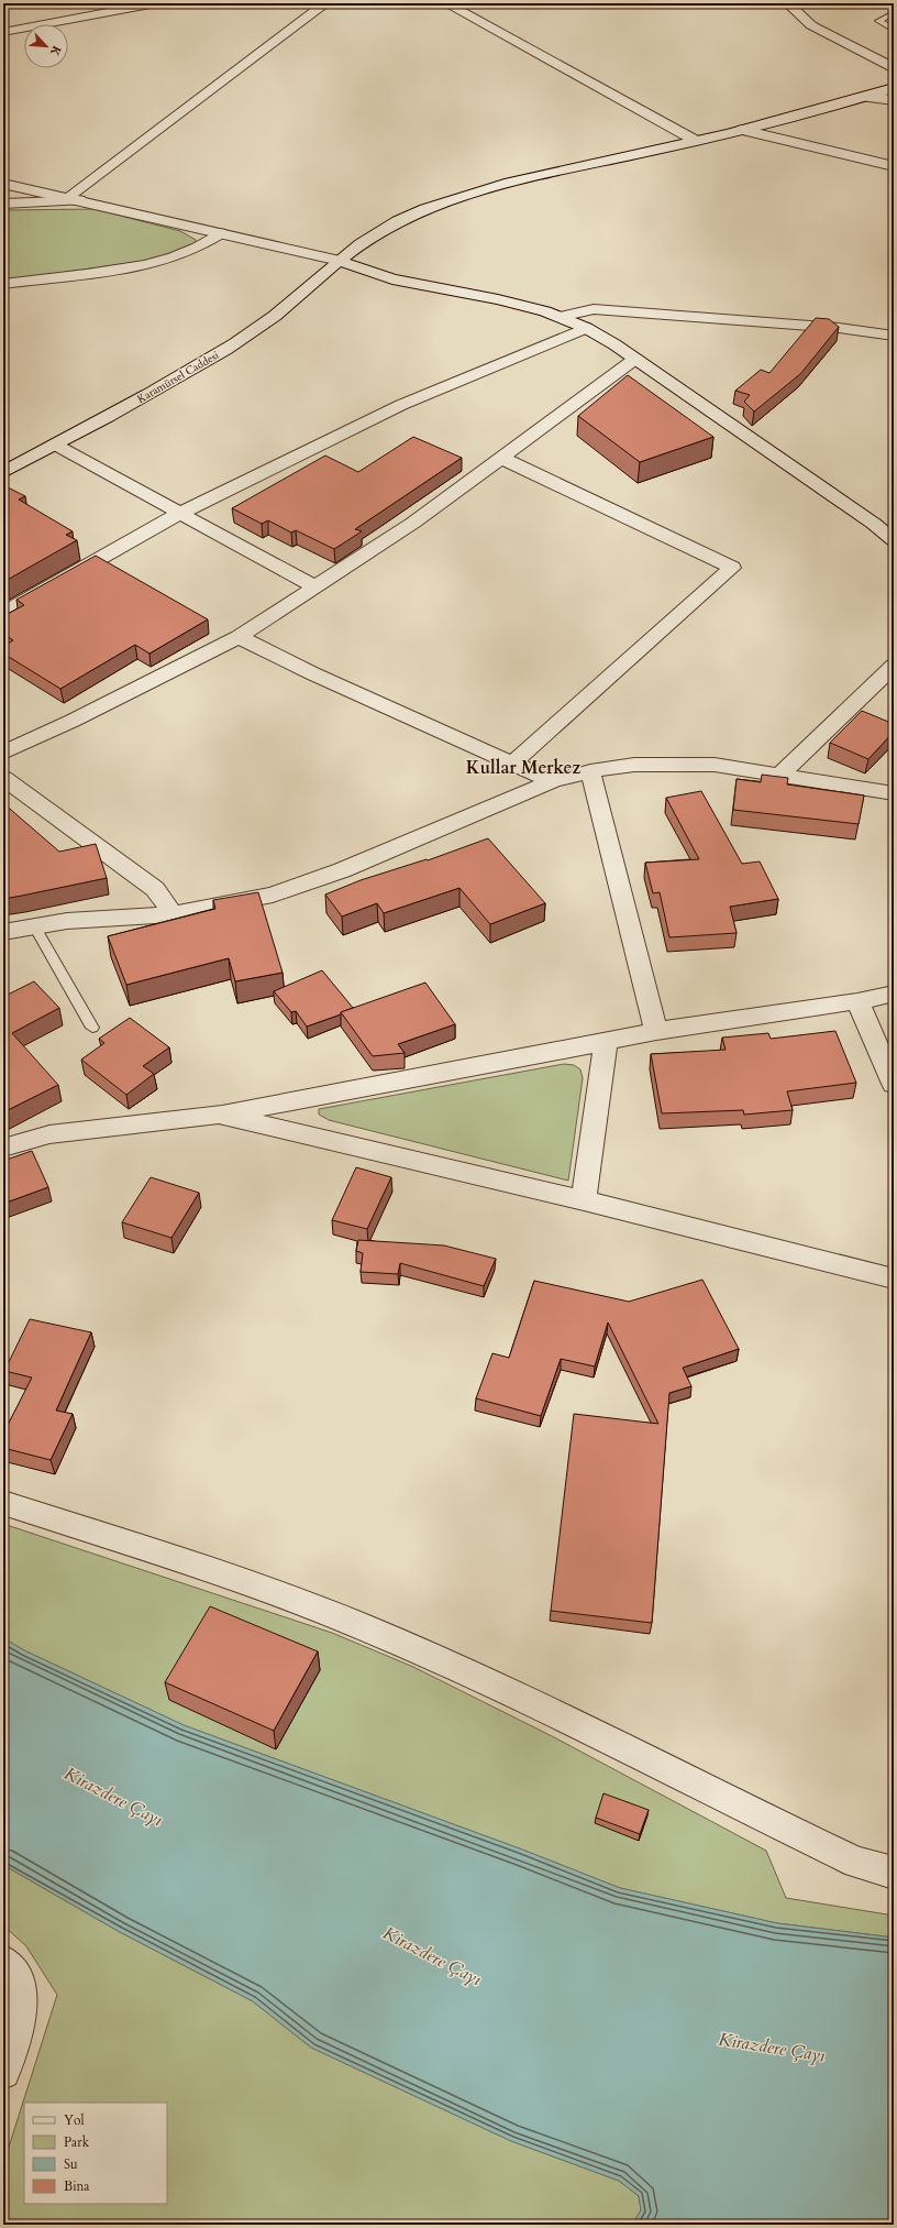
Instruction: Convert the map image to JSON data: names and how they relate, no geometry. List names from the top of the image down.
{
  "streets": {
    "street": ["Karamürsel Caddesi"]
  },
  "districts": ["Kullar Merkez"],
  "water": ["Kirazdere Çayı"],
  "legend": [
    "Yol",
    "Park",
    "Su",
    "Bina"
  ],
  "north": "bottom right"
}
